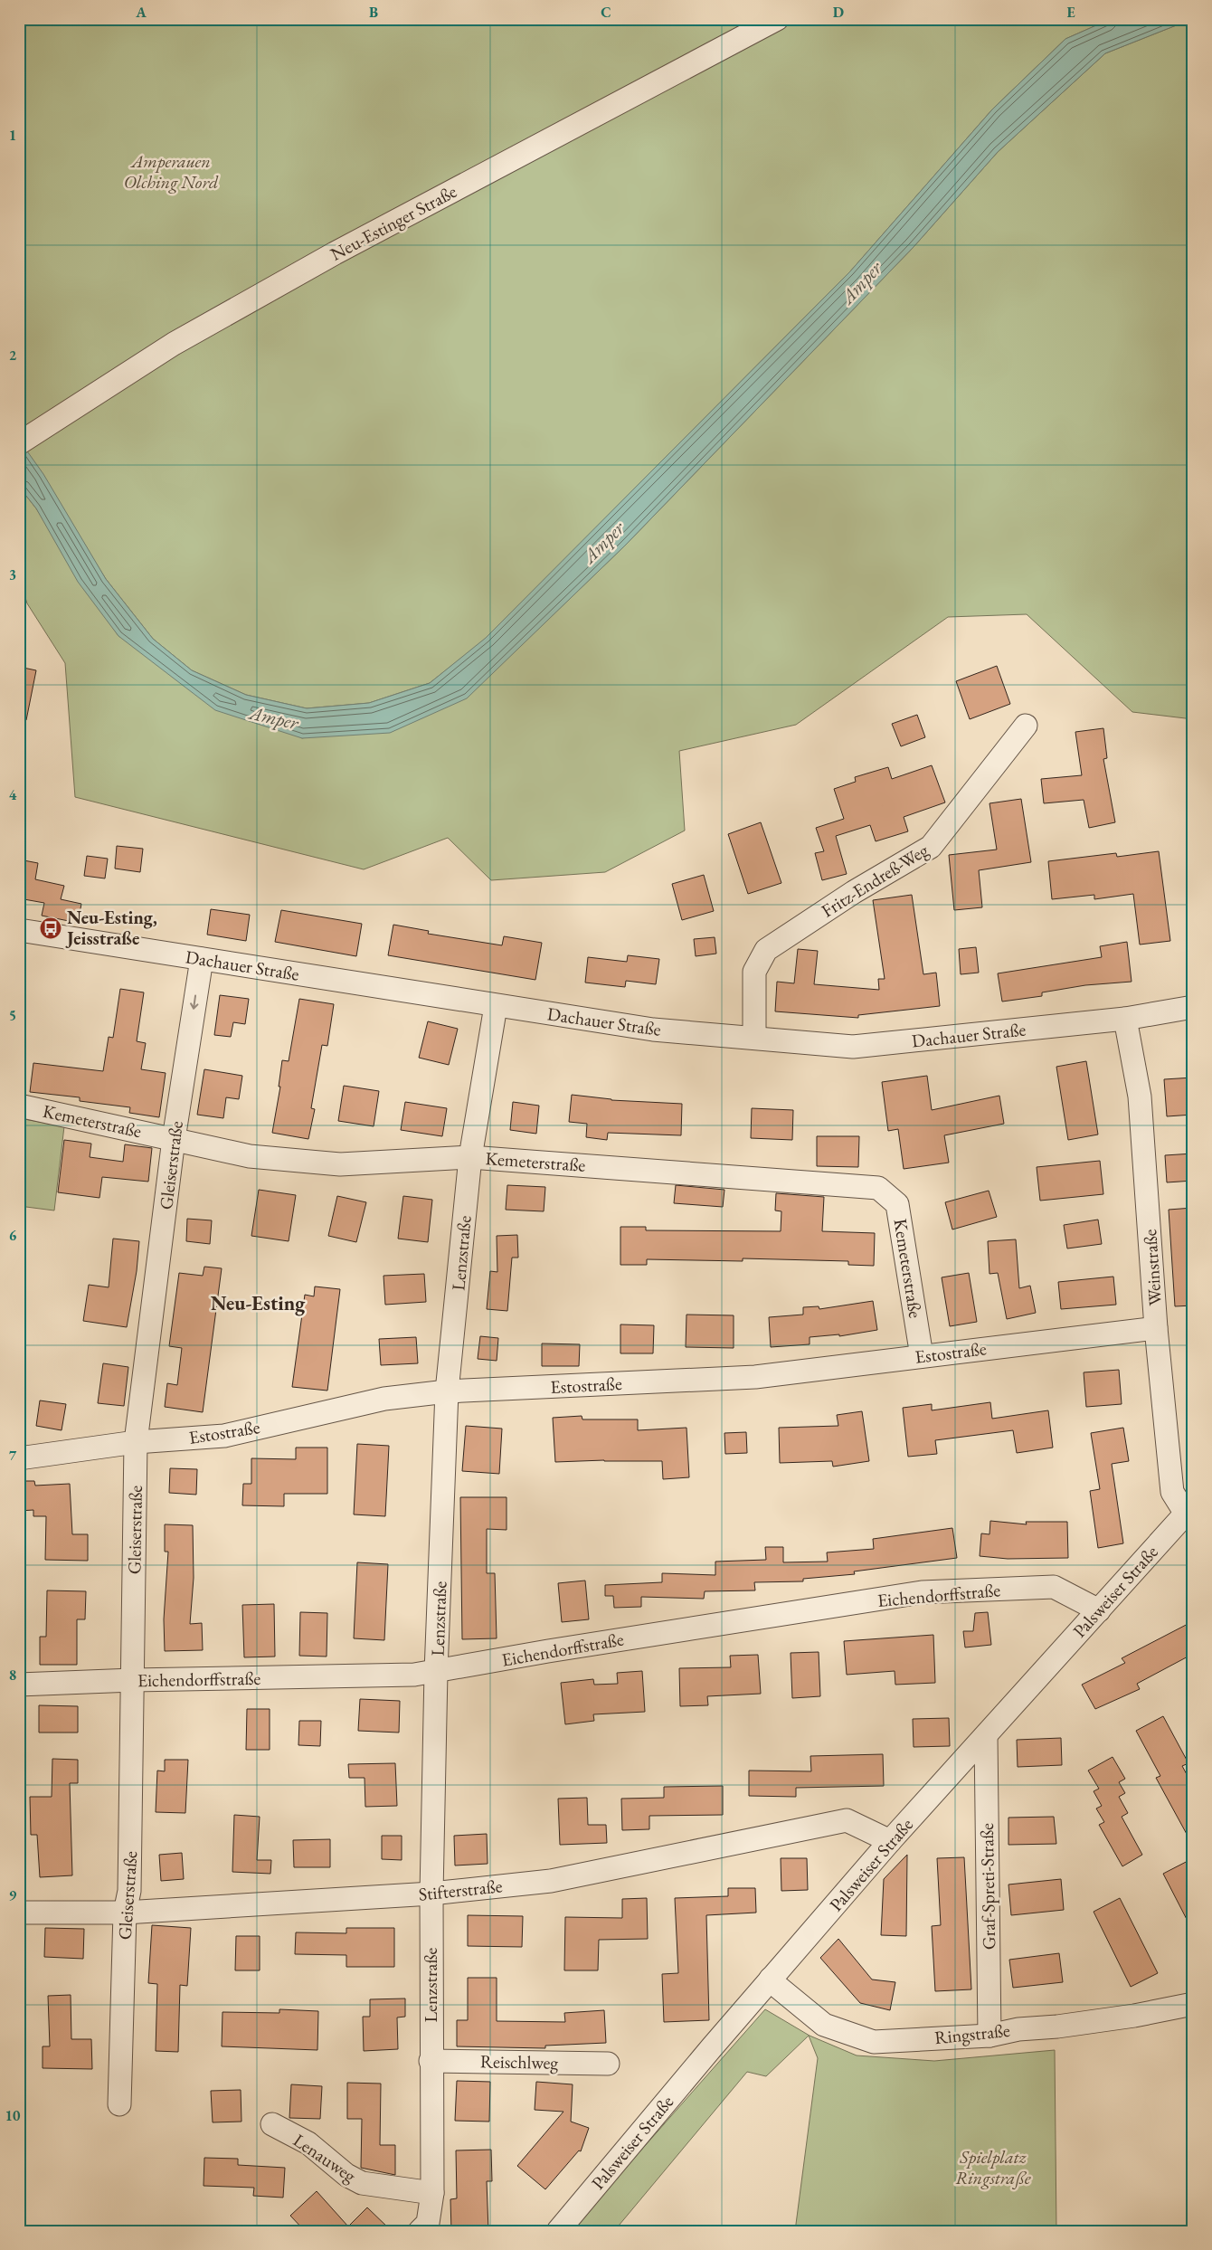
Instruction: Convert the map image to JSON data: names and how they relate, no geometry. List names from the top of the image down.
{
  "streets": {
    "street": [
      "Neu-Estinger Straße",
      "Fritz-Endreß-Weg",
      "Dachauer Straße",
      "Kemeterstraße",
      "Gleiserstraße",
      "Lenzstraße",
      "Weinstraße",
      "Estostraße",
      "Palsweiser Straße",
      "Eichendorffstraße",
      "Graf-Spreti-Straße",
      "Stifterstraße",
      "Ringstraße",
      "Reischlweg",
      "Lenauweg"
    ]
  },
  "crossings": [
    ["Fritz-Endreß-Weg", "Dachauer Straße"],
    ["Dachauer Straße", "Gleiserstraße"],
    ["Dachauer Straße", "Lenzstraße"],
    ["Dachauer Straße", "Weinstraße"],
    ["Kemeterstraße", "Gleiserstraße"],
    ["Kemeterstraße", "Lenzstraße"],
    ["Kemeterstraße", "Estostraße"],
    ["Gleiserstraße", "Estostraße"],
    ["Gleiserstraße", "Eichendorffstraße"],
    ["Gleiserstraße", "Stifterstraße"],
    ["Lenzstraße", "Estostraße"],
    ["Lenzstraße", "Eichendorffstraße"],
    ["Lenzstraße", "Stifterstraße"],
    ["Lenzstraße", "Reischlweg"],
    ["Lenzstraße", "Lenauweg"],
    ["Weinstraße", "Estostraße"],
    ["Weinstraße", "Palsweiser Straße"],
    ["Palsweiser Straße", "Eichendorffstraße"],
    ["Palsweiser Straße", "Graf-Spreti-Straße"],
    ["Palsweiser Straße", "Stifterstraße"],
    ["Palsweiser Straße", "Ringstraße"],
    ["Graf-Spreti-Straße", "Ringstraße"]
  ],
  "districts": ["Neu-Esting"],
  "water": ["Amper"],
  "parks": ["Amperauen Olching Nord", "Spielplatz Ringstraße"],
  "places": {
    "bus stop": ["Neu-Esting, Jeisstraße"]
  },
  "grid": {
    "columns": [
      "A",
      "B",
      "C",
      "D",
      "E"
    ],
    "rows": [
      "1",
      "2",
      "3",
      "4",
      "5",
      "6",
      "7",
      "8",
      "9",
      "10"
    ]
  }
}
